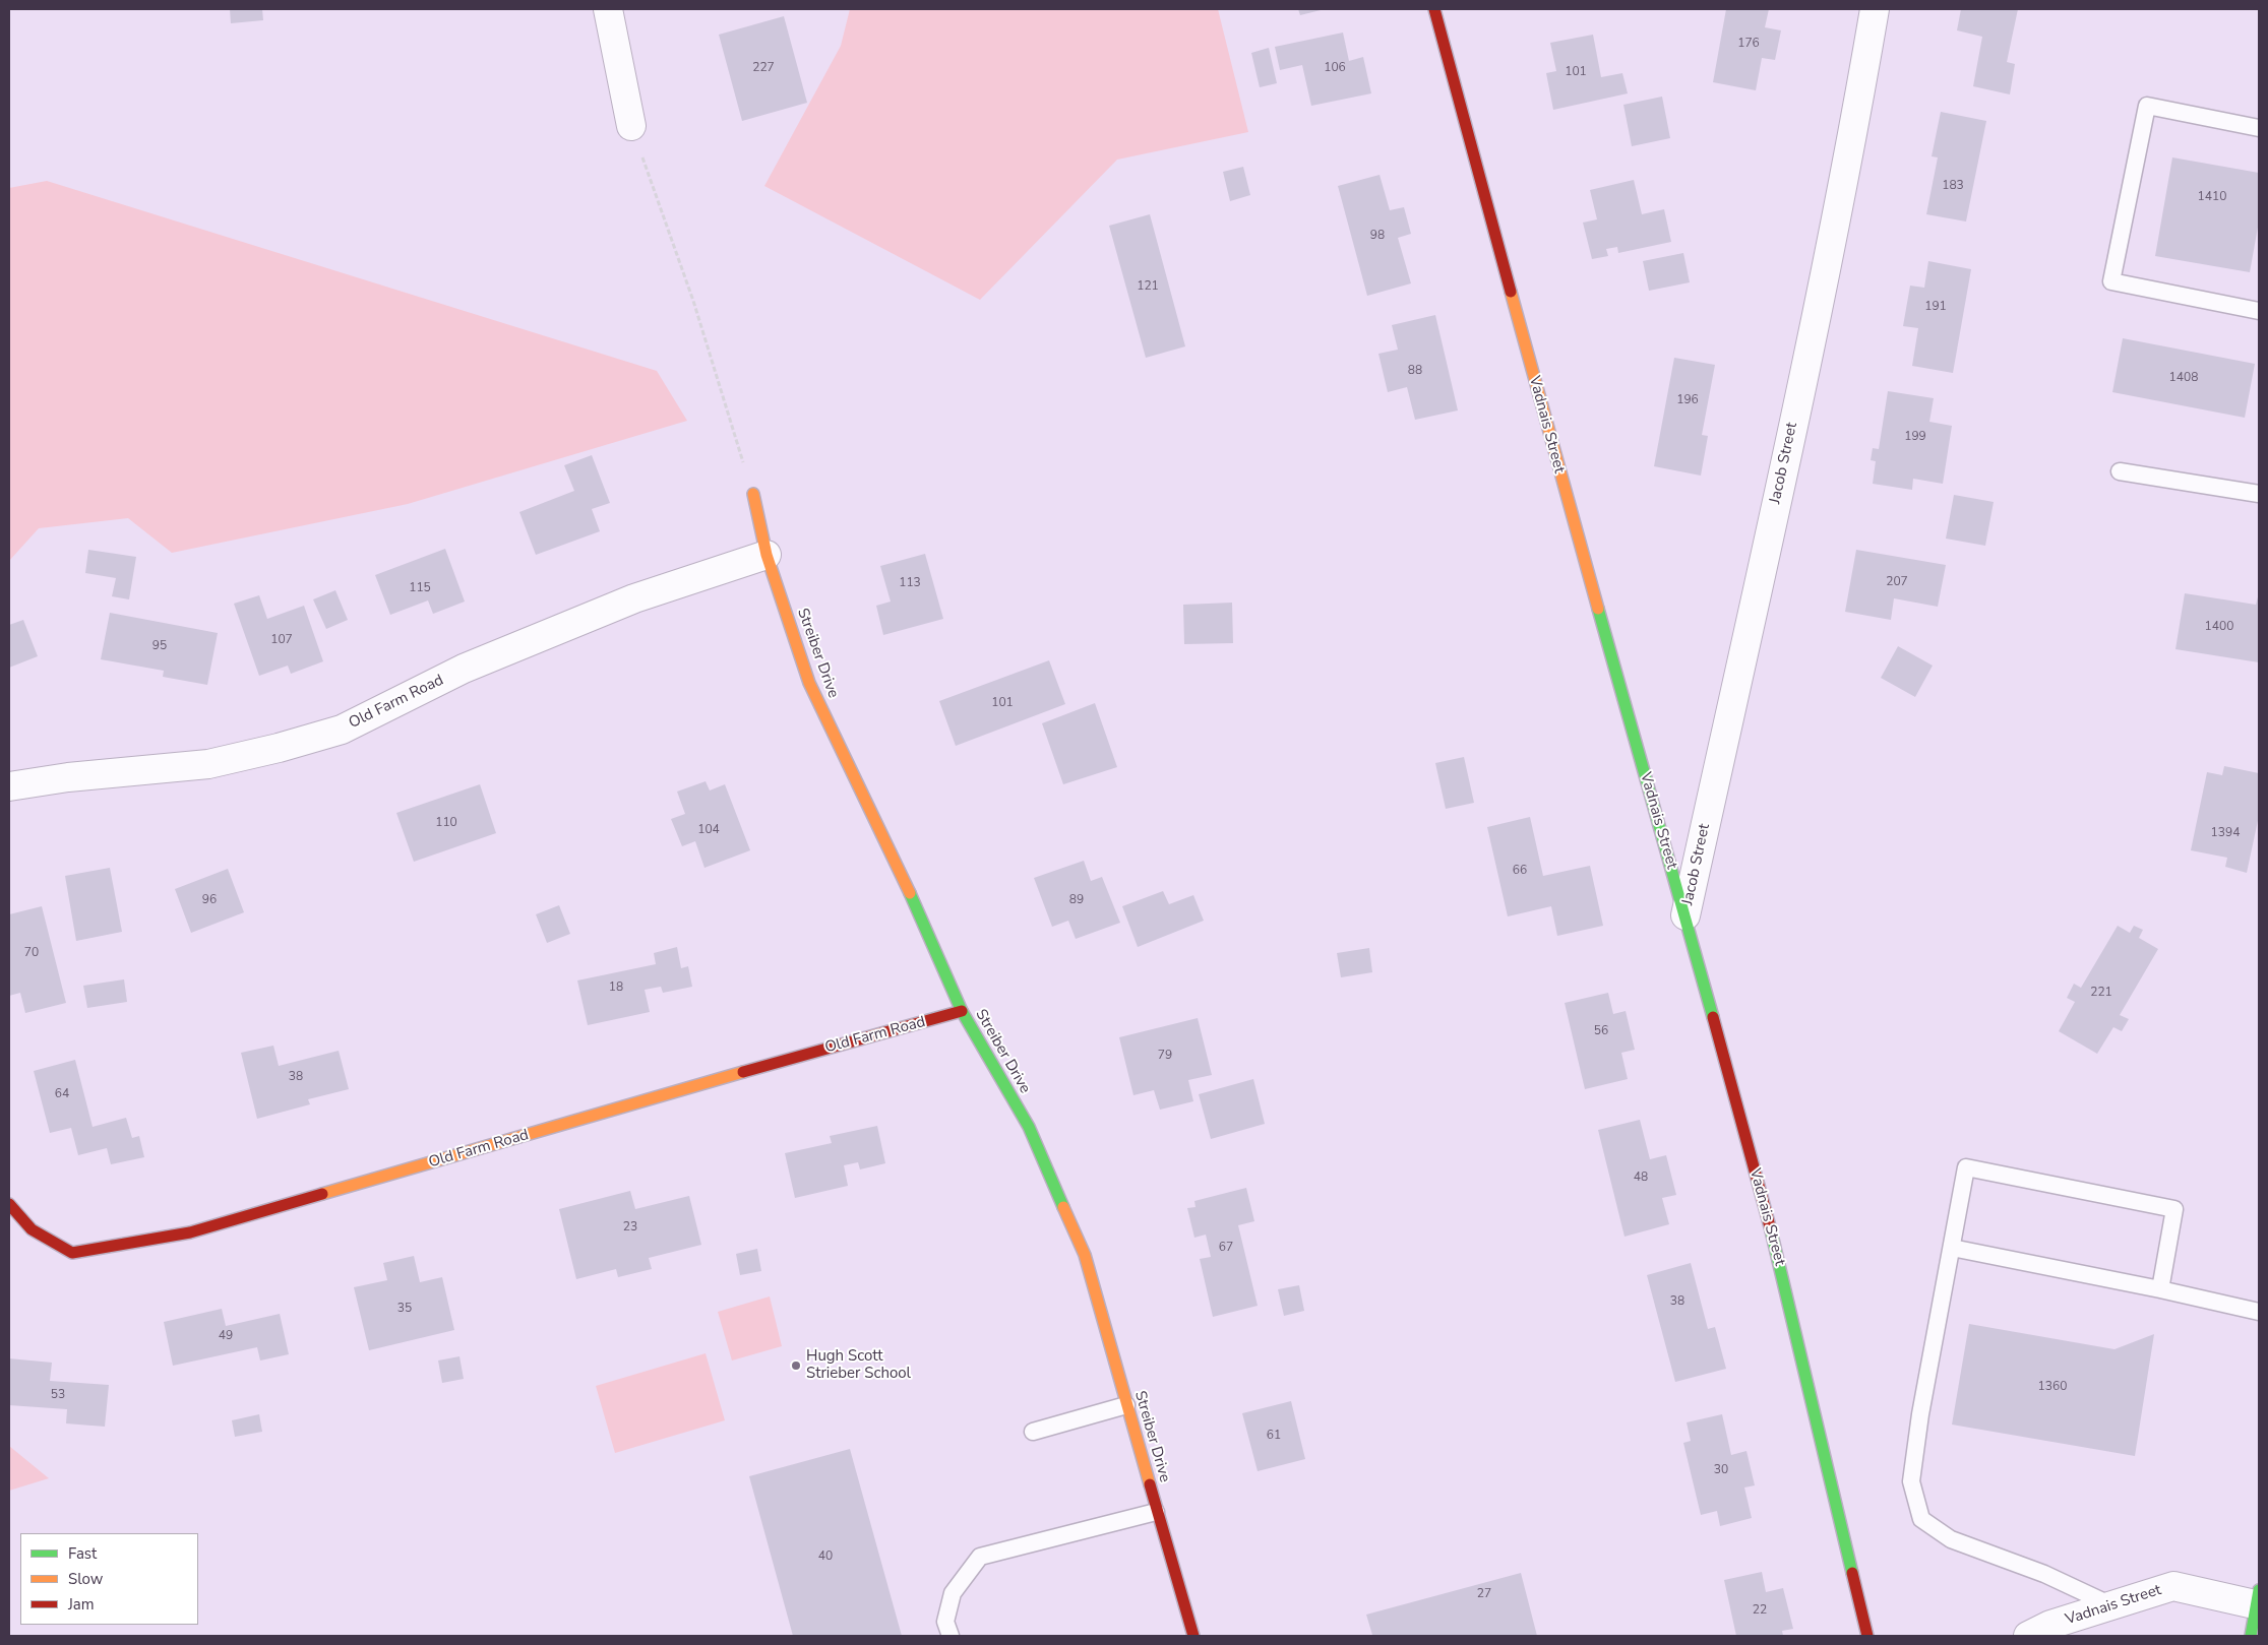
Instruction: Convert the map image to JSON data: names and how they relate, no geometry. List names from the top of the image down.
{
  "streets": {
    "street": [
      "Vadnais Street",
      "Jacob Street",
      "Streiber Drive",
      "Old Farm Road"
    ]
  },
  "crossings": [
    ["Vadnais Street", "Jacob Street"],
    ["Streiber Drive", "Old Farm Road"]
  ],
  "places": ["Hugh Scott Strieber School"],
  "house_numbers": [
    "176",
    "227",
    "106",
    "101",
    "183",
    "1410",
    "98",
    "121",
    "191",
    "88",
    "1408",
    "196",
    "199",
    "207",
    "113",
    "115",
    "1400",
    "107",
    "95",
    "101",
    "110",
    "104",
    "1394",
    "66",
    "96",
    "89",
    "70",
    "18",
    "221",
    "56",
    "79",
    "38",
    "64",
    "48",
    "23",
    "67",
    "38",
    "35",
    "49",
    "1360",
    "53",
    "61",
    "30",
    "40",
    "27",
    "22"
  ],
  "legend": ["Fast", "Slow", "Jam"]
}
